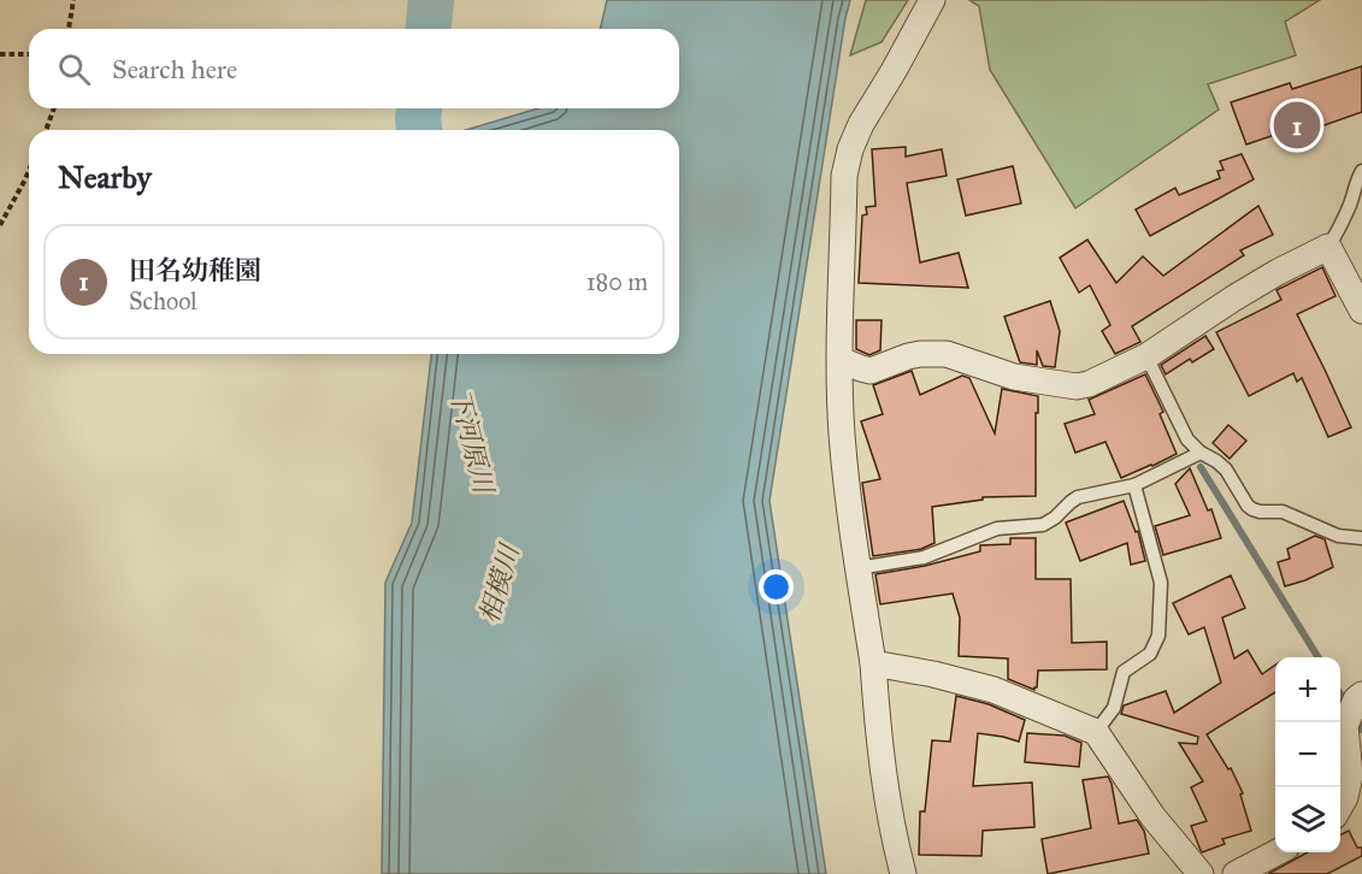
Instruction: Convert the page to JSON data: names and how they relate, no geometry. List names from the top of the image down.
{
  "water": ["下河原川", "相模川"],
  "page": {
    "search": "Search here",
    "pins": "1",
    "heading": "Nearby",
    "list": [
      {
        "mark": "1",
        "name": "田名幼稚園",
        "note": "School",
        "value": "180 m"
      }
    ],
    "map_buttons": ["+", "−"]
  }
}
